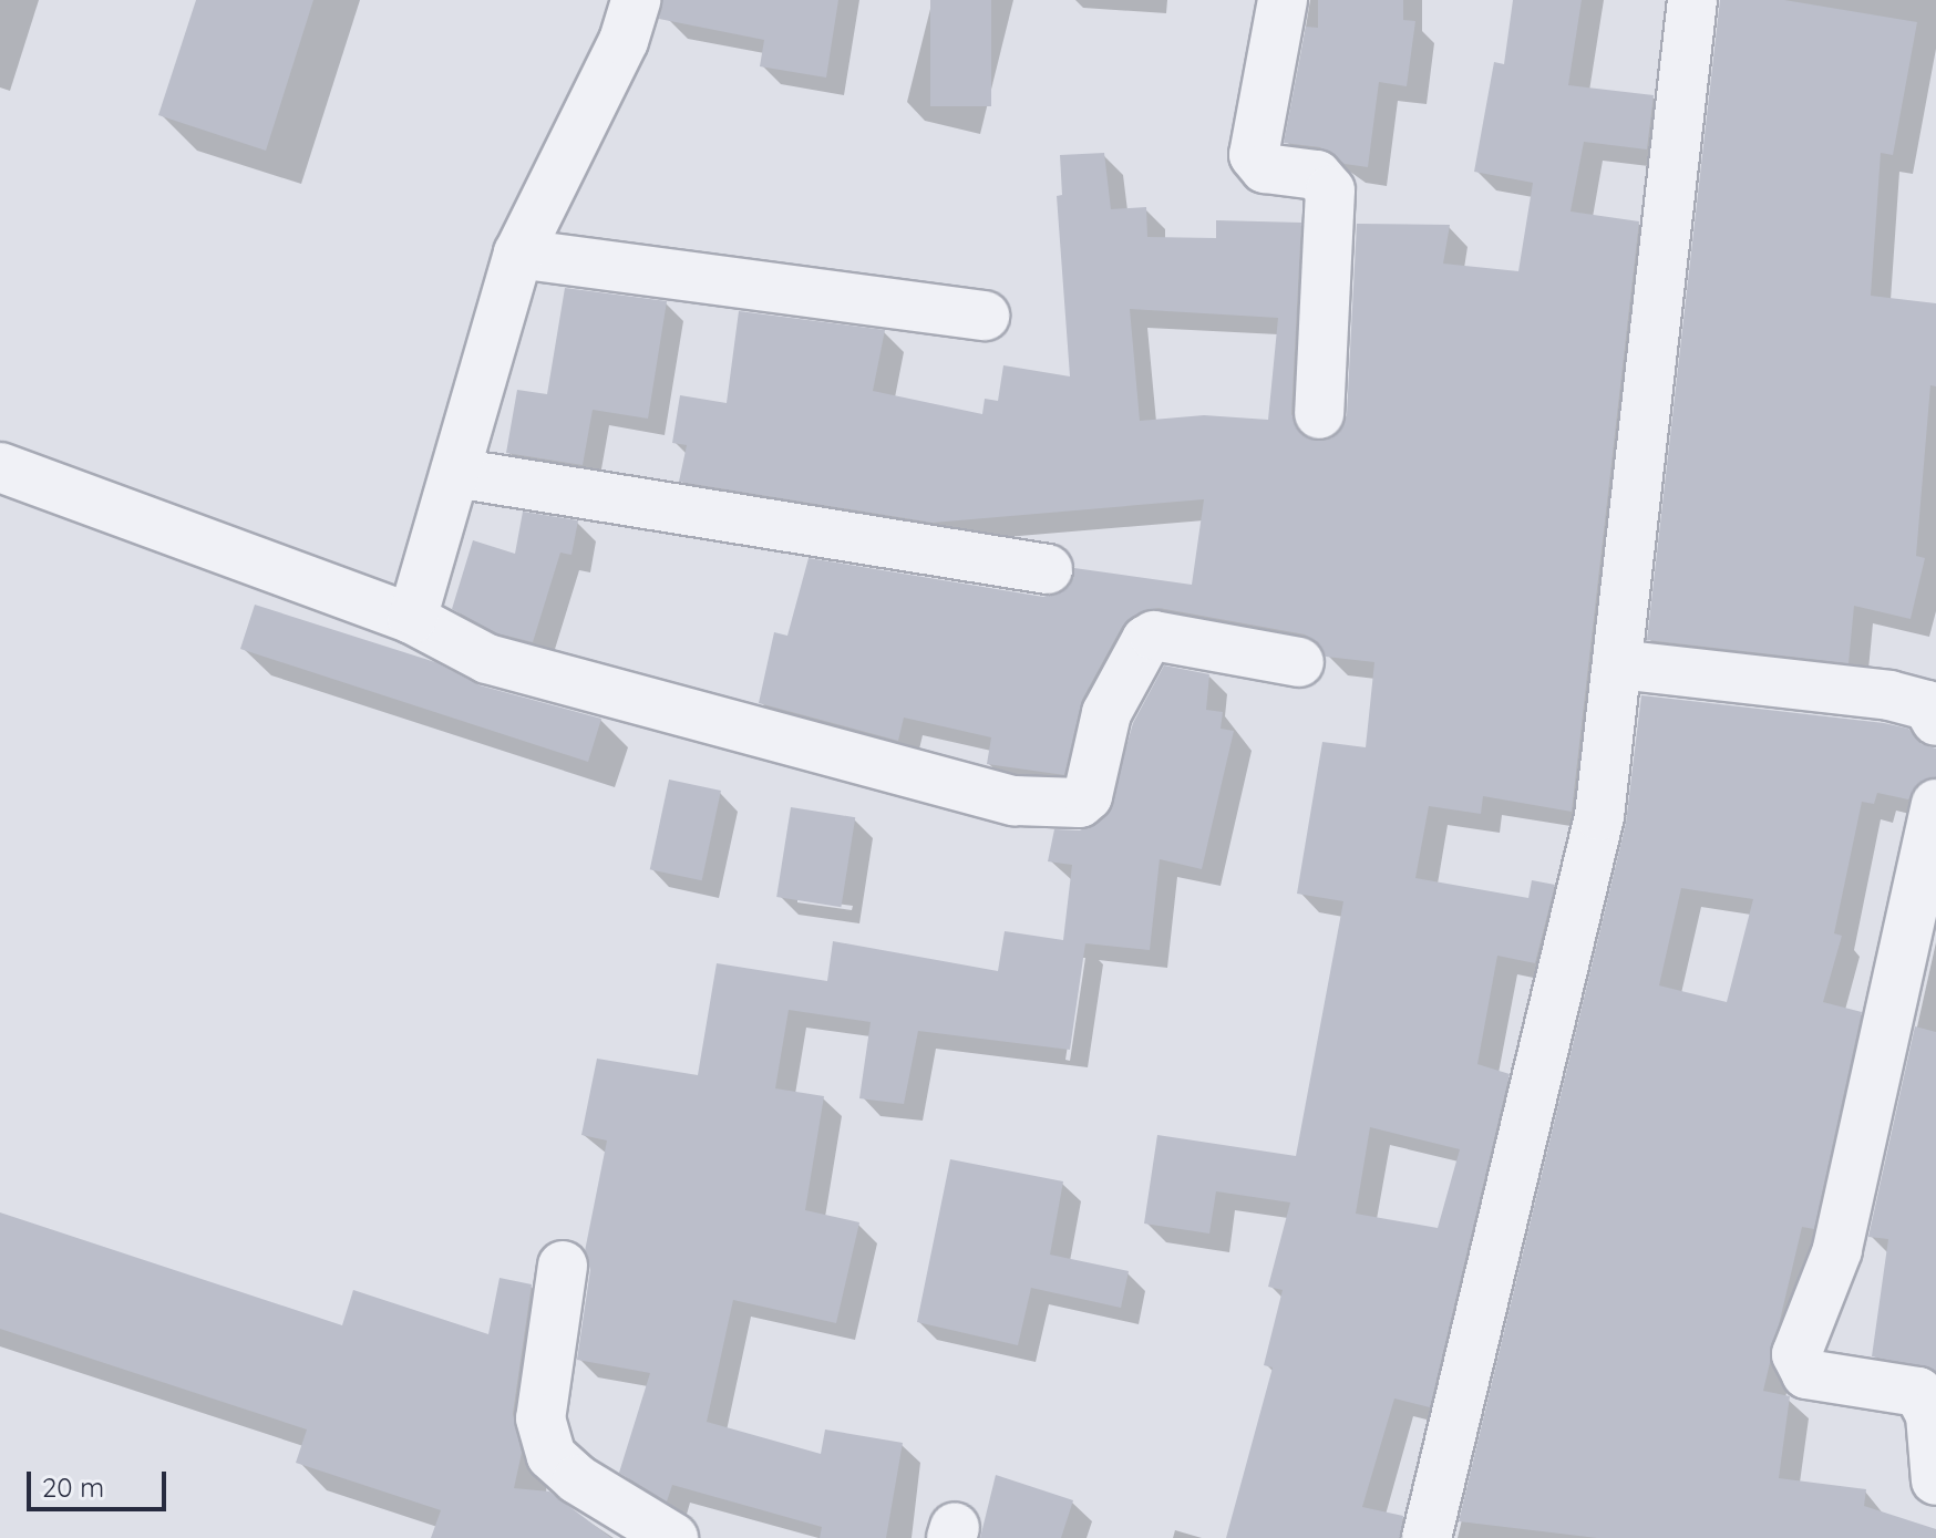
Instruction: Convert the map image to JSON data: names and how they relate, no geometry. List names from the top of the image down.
{
  "scale_bar": "20 m"
}
